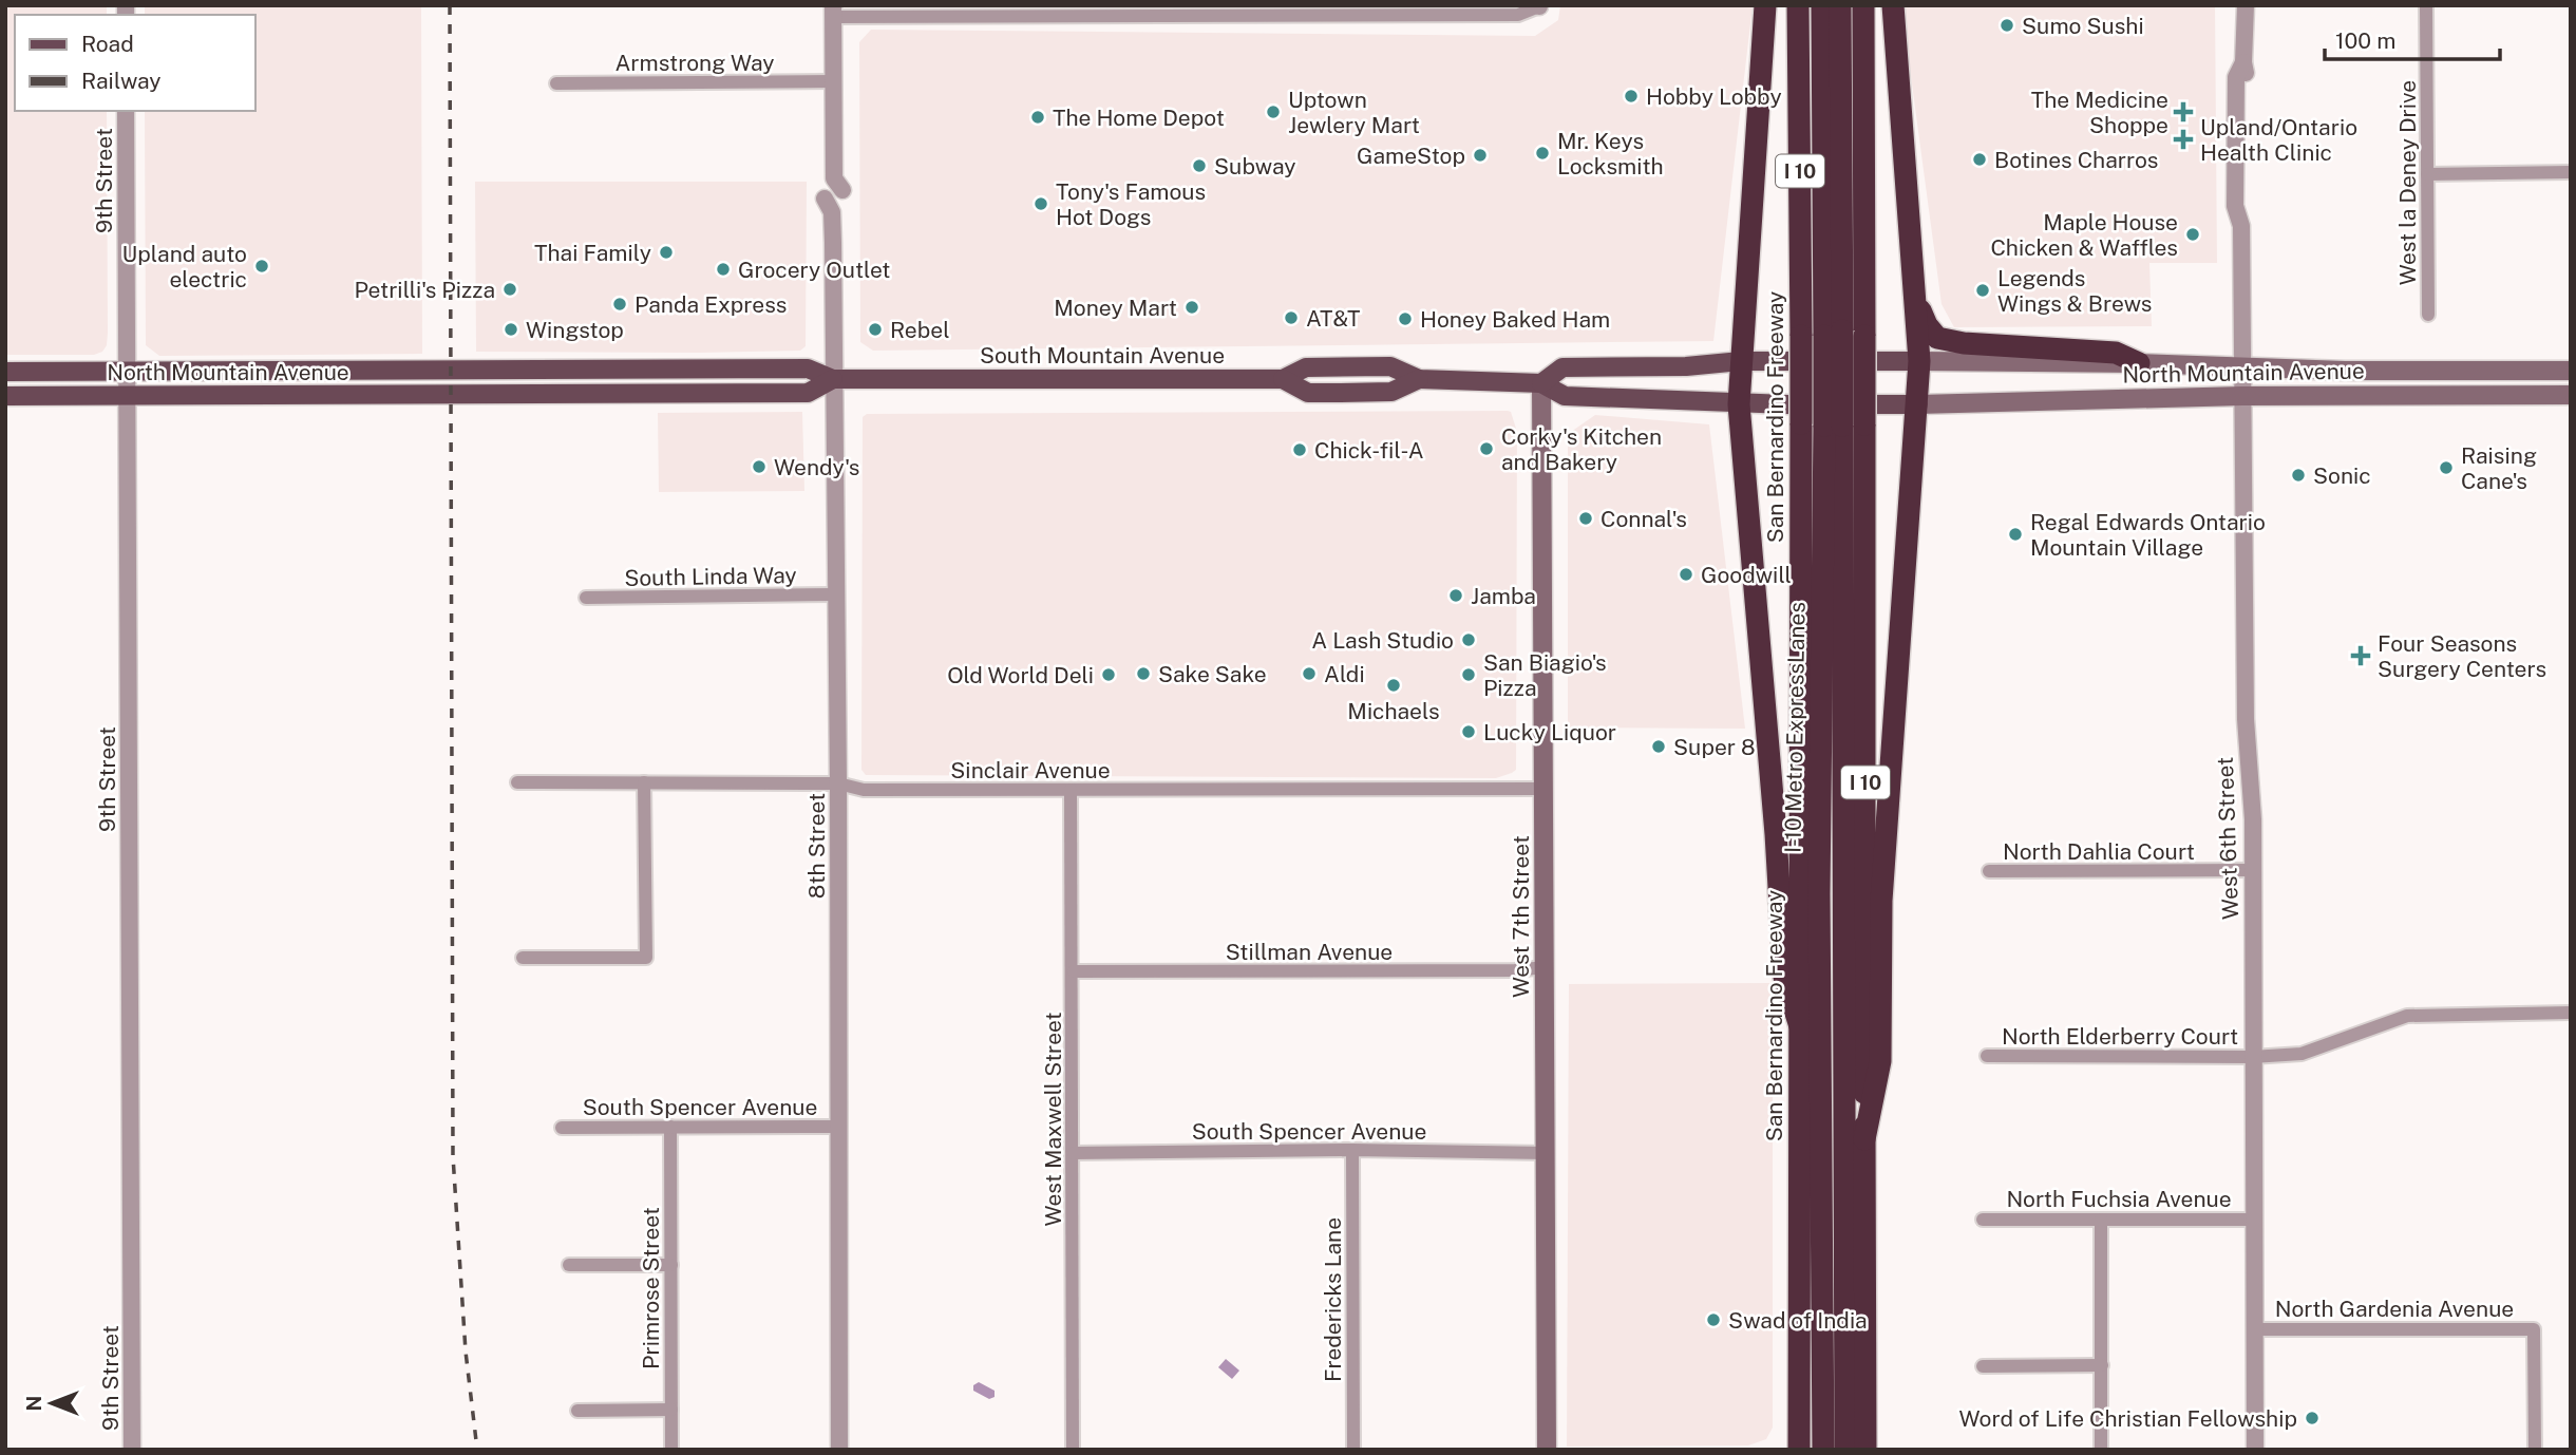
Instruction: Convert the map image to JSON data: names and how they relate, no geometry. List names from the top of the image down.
{
  "streets": {
    "highway": ["I 10", "San Bernardino Freeway", "I-10 Metro ExpressLanes"],
    "main road": ["South Mountain Avenue", "North Mountain Avenue", "West 7th Street"],
    "street": [
      "Armstrong Way",
      "9th Street",
      "West la Deney Drive",
      "South Linda Way",
      "Sinclair Avenue",
      "West 6th Street",
      "8th Street",
      "North Dahlia Court",
      "Stillman Avenue",
      "North Elderberry Court",
      "South Spencer Avenue",
      "West Maxwell Street",
      "North Fuchsia Avenue",
      "Primrose Street",
      "Fredericks Lane",
      "North Gardenia Avenue"
    ]
  },
  "crossings": [
    ["Armstrong Way", "8th Street"],
    ["I 10", "I-10 Metro ExpressLanes"],
    ["9th Street", "North Mountain Avenue"],
    ["South Mountain Avenue", "North Mountain Avenue"],
    ["South Mountain Avenue", "8th Street"],
    ["South Mountain Avenue", "West 7th Street"],
    ["North Mountain Avenue", "West 6th Street"],
    ["South Linda Way", "8th Street"],
    ["Sinclair Avenue", "8th Street"],
    ["Sinclair Avenue", "West 7th Street"],
    ["Sinclair Avenue", "West Maxwell Street"],
    ["West 6th Street", "North Dahlia Court"],
    ["West 6th Street", "North Elderberry Court"],
    ["West 6th Street", "North Fuchsia Avenue"],
    ["West 6th Street", "North Gardenia Avenue"],
    ["8th Street", "South Spencer Avenue"],
    ["West 7th Street", "Stillman Avenue"],
    ["West 7th Street", "South Spencer Avenue"],
    ["Stillman Avenue", "West Maxwell Street"],
    ["South Spencer Avenue", "West Maxwell Street"],
    ["South Spencer Avenue", "Primrose Street"],
    ["South Spencer Avenue", "Fredericks Lane"]
  ],
  "places": {
    "other": [
      "Sumo Sushi",
      "Hobby Lobby",
      "Uptown Jewlery Mart",
      "The Home Depot",
      "Mr. Keys Locksmith",
      "GameStop",
      "Botines Charros",
      "Subway",
      "Tony's Famous Hot Dogs",
      "Maple House Chicken & Waffles",
      "Thai Family",
      "Upland auto electric",
      "Grocery Outlet",
      "Petrilli's Pizza",
      "Legends Wings & Brews",
      "Panda Express",
      "Money Mart",
      "AT&T",
      "Honey Baked Ham",
      "Wingstop",
      "Rebel",
      "Corky's Kitchen and Bakery",
      "Chick-fil-A",
      "Wendy's",
      "Raising Cane's",
      "Sonic",
      "Connal's",
      "Regal Edwards Ontario Mountain Village",
      "Goodwill",
      "Jamba",
      "A Lash Studio",
      "Sake Sake",
      "Aldi",
      "Old World Deli",
      "San Biagio's Pizza",
      "Michaels",
      "Lucky Liquor",
      "Super 8",
      "Swad of India",
      "Word of Life Christian Fellowship"
    ],
    "health": ["The Medicine Shoppe", "Upland/Ontario Health Clinic", "Four Seasons Surgery Centers"]
  },
  "legend": ["Road", "Railway"],
  "scale_bar": "100 m",
  "north": "left"
}
